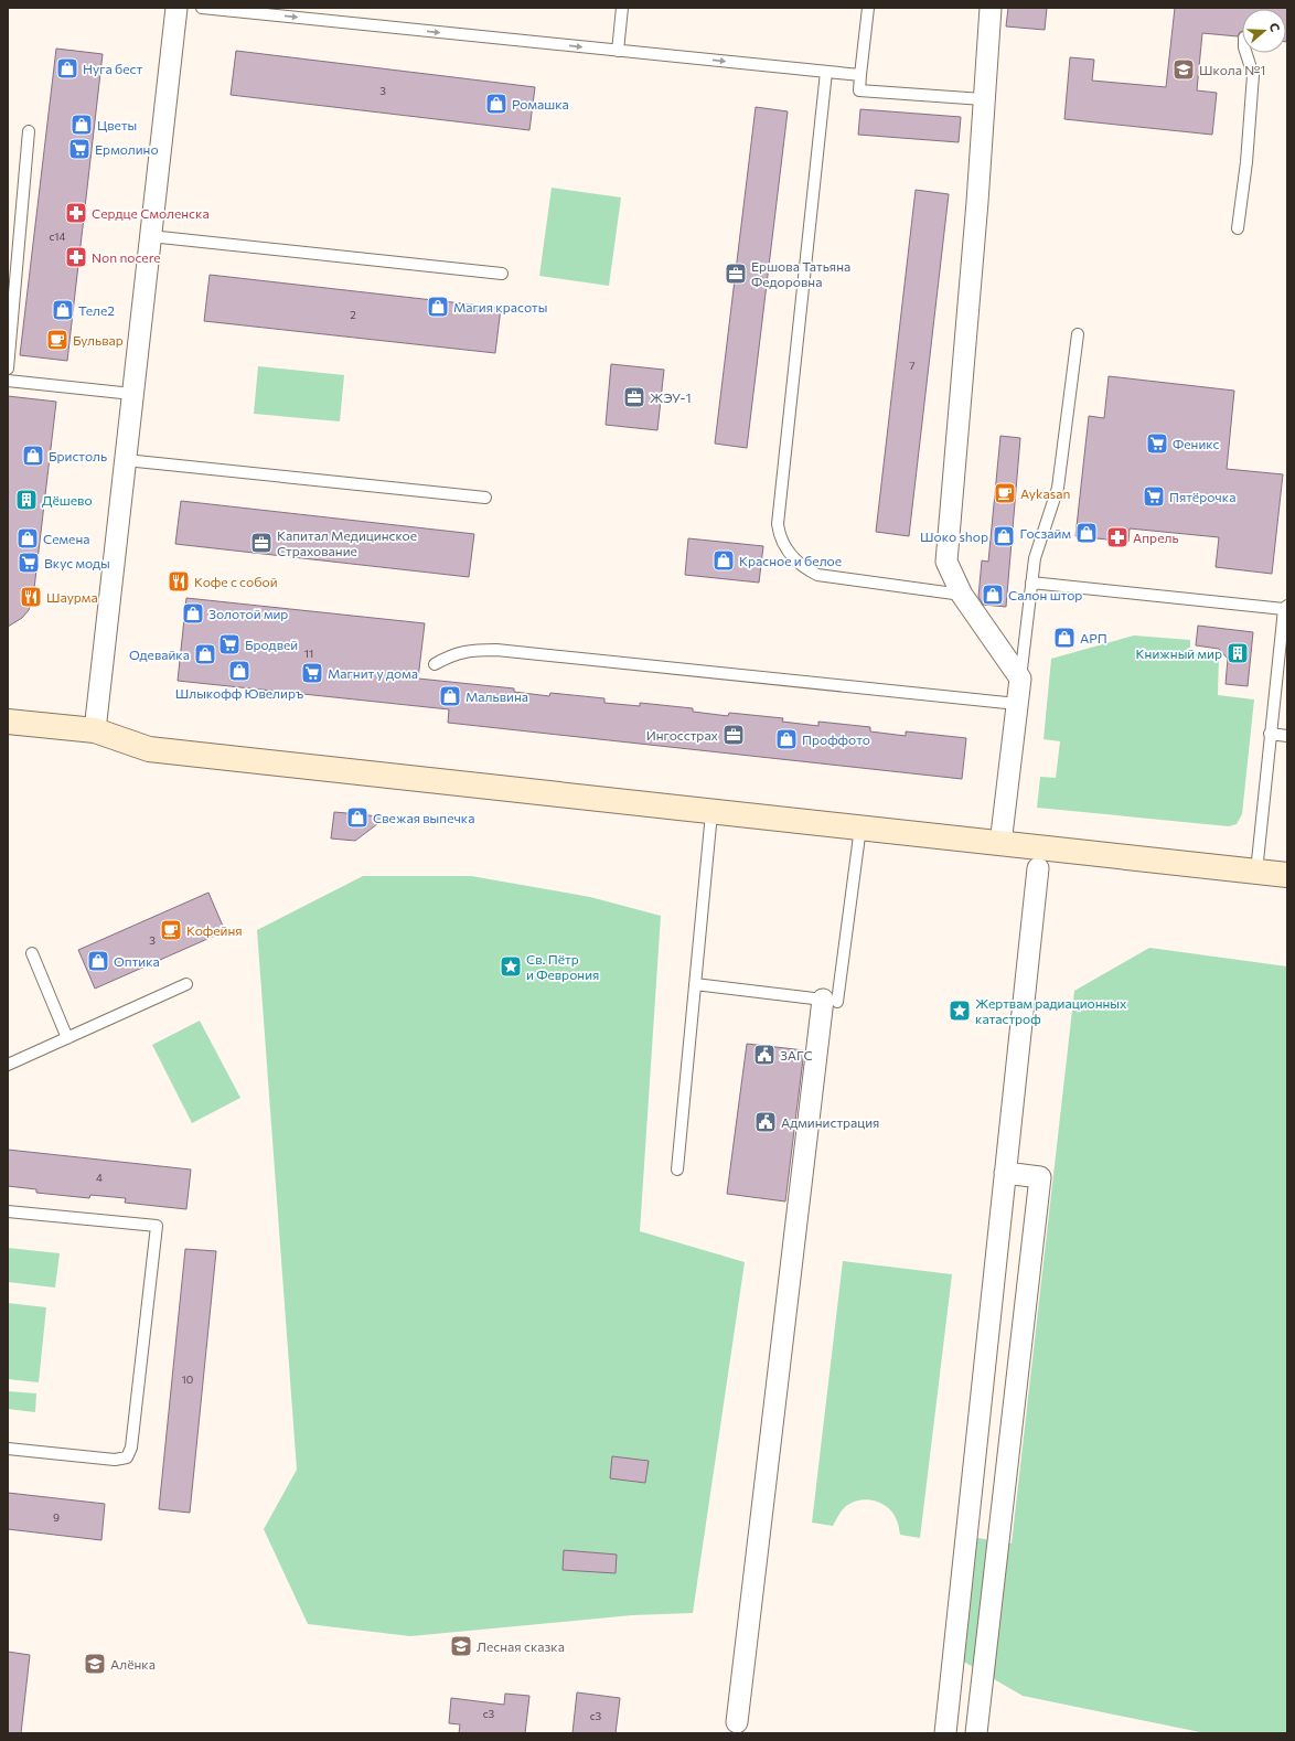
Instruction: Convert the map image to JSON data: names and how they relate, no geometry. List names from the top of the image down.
{
  "places": {
    "shop": [
      "Нуга бест",
      "Ромашка",
      "Цветы",
      "Магия красоты",
      "Теле2",
      "Бристоль",
      "Госзайм",
      "Шоко shop",
      "Семена",
      "Красное и белое",
      "Салон штор",
      "Золотой мир",
      "АРП",
      "Одевайка",
      "Шлыкофф Ювелиръ",
      "Мальвина",
      "Проффото",
      "Свежая выпечка",
      "Оптика"
    ],
    "school or university": ["Школа №1", "Лесная сказка", "Алёнка"],
    "supermarket": [
      "Ермолино",
      "Феникс",
      "Пятёрочка",
      "Вкус моды",
      "Бродвей",
      "Магнит у дома"
    ],
    "pharmacy": ["Сердце Смоленска", "Non nocere", "Апрель"],
    "office": [
      "Ершова Татьяна Федоровна",
      "ЖЭУ-1",
      "Капитал Медицинское Страхование",
      "Ингосстрах"
    ],
    "cafe": ["Бульвар", "Aykasan", "Кофейня"],
    "building": ["Дёшево", "Книжный мир"],
    "restaurant": ["Кофе с собой", "Шаурма"],
    "place": ["Св. Пётр и Феврония", "Жертвам радиационных катастроф"],
    "public building": ["ЗАГС", "Администрация"]
  },
  "house_numbers": [
    "3",
    "с14",
    "2",
    "7",
    "11",
    "3",
    "4",
    "10",
    "9",
    "с3",
    "с3"
  ],
  "north": "right"
}
